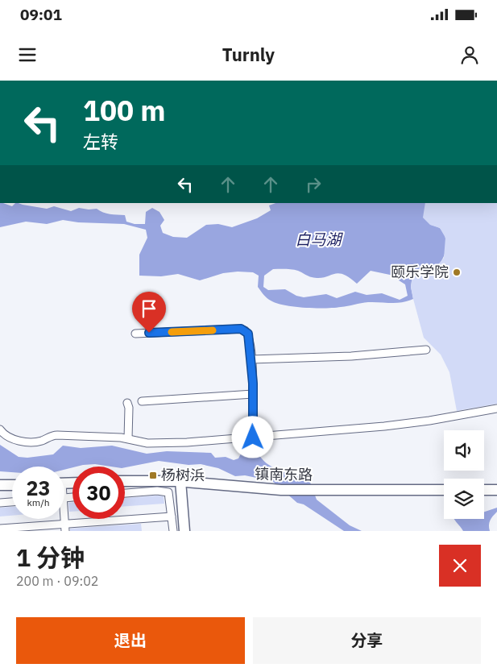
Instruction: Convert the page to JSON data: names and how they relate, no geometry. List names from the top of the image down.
{
  "streets": {
    "street": ["镇南东路"]
  },
  "water": ["白马湖"],
  "places": {
    "other": ["颐乐学院"],
    "transit": ["杨树浜"]
  },
  "page": {
    "status": "09:01",
    "header": "Turnly",
    "turn": ["100 m", "左转"],
    "speed": "23 km/h",
    "limit": "30",
    "heading": ["1 分钟", "200 m · 09:02"],
    "buttons": ["退出", "分享"]
  }
}
